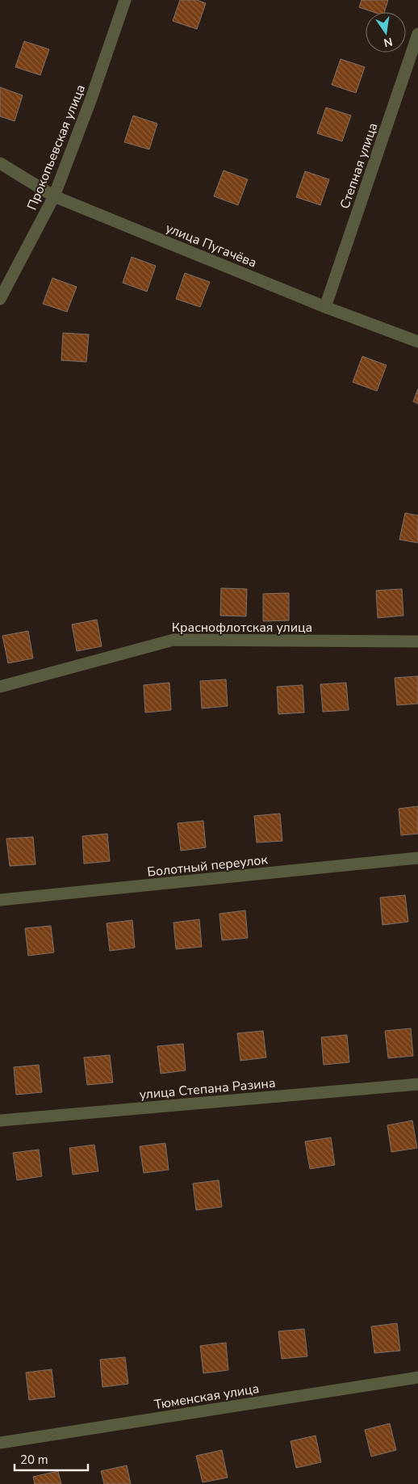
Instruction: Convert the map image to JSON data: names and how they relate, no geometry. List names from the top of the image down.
{
  "streets": {
    "street": [
      "Прокопьевская улица",
      "Степная улица",
      "улица Пугачёва",
      "Краснофлотская улица",
      "Болотный переулок",
      "улица Степана Разина",
      "Тюменская улица"
    ]
  },
  "crossings": [
    ["Прокопьевская улица", "улица Пугачёва"],
    ["Степная улица", "улица Пугачёва"]
  ],
  "scale_bar": "20 m",
  "north": "bottom"
}
